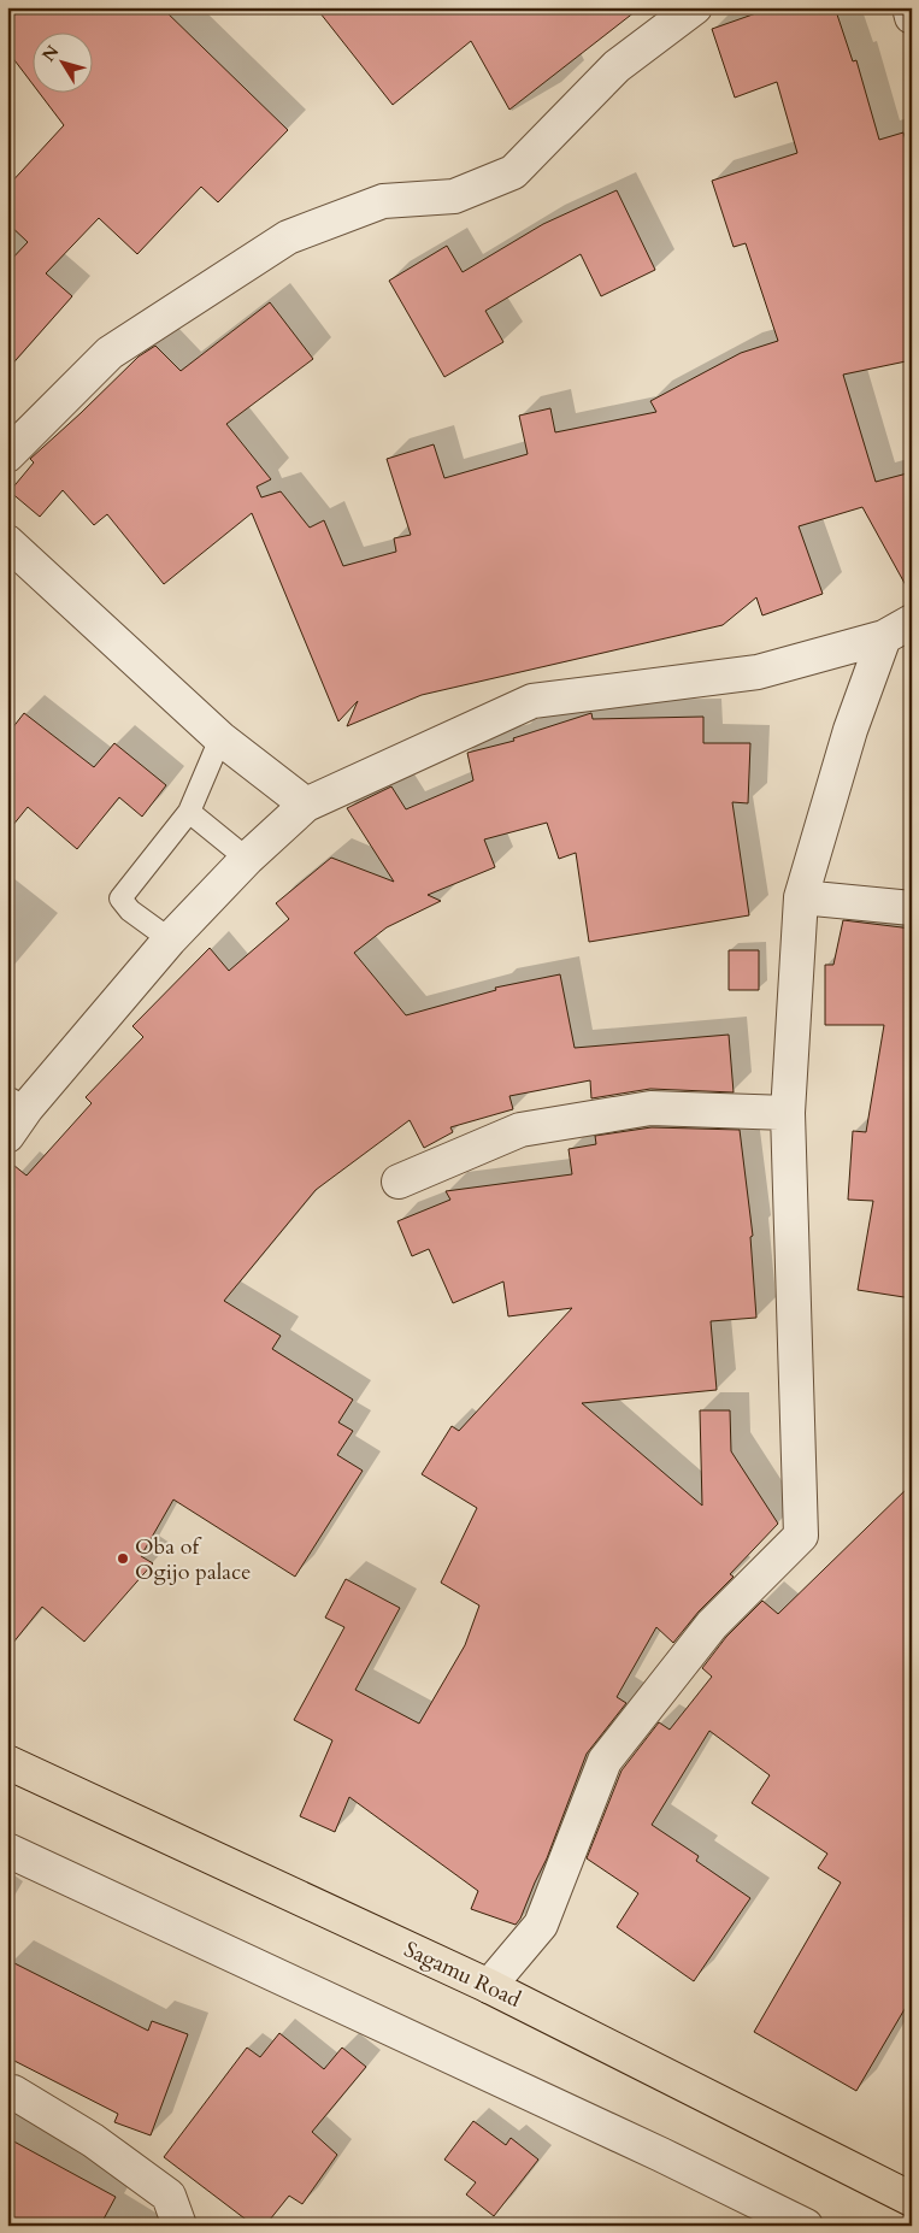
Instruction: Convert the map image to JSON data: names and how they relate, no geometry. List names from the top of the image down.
{
  "streets": {
    "highway": ["Sagamu Road"]
  },
  "places": ["Oba of Ogijo palace"],
  "north": "top left"
}
